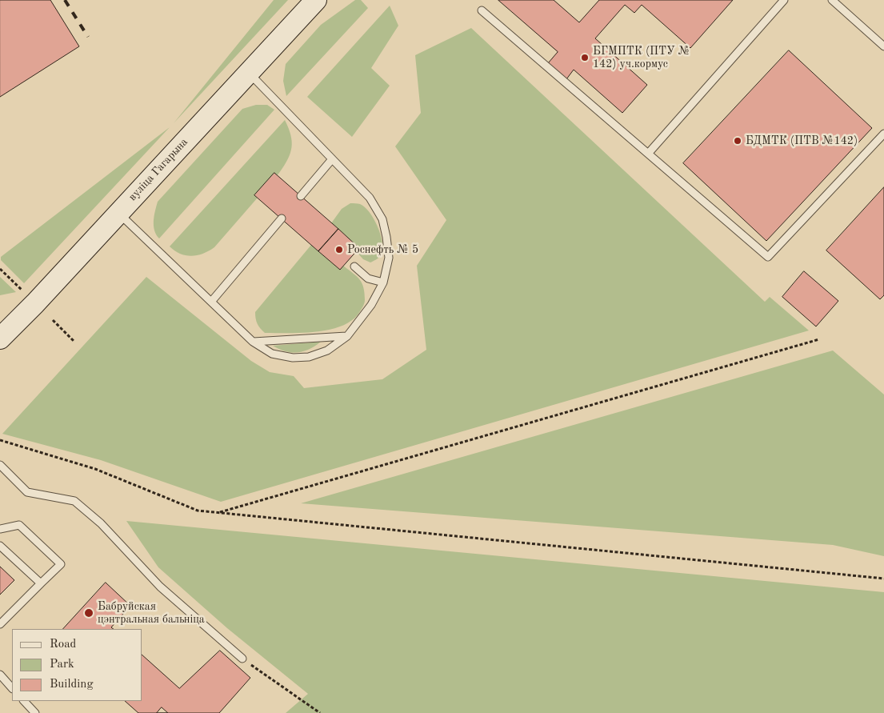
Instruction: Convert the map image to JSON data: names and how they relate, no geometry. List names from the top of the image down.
{
  "streets": {
    "main road": ["вуліца Гагарына"]
  },
  "places": [
    "БГМПТК (ПТУ № 142) уч.кормус",
    "БДМТК (ПТВ №142)",
    "Роснефть № 5",
    "Бабруйская цэнтральная бальніца"
  ],
  "legend": ["Road", "Park", "Building"]
}
